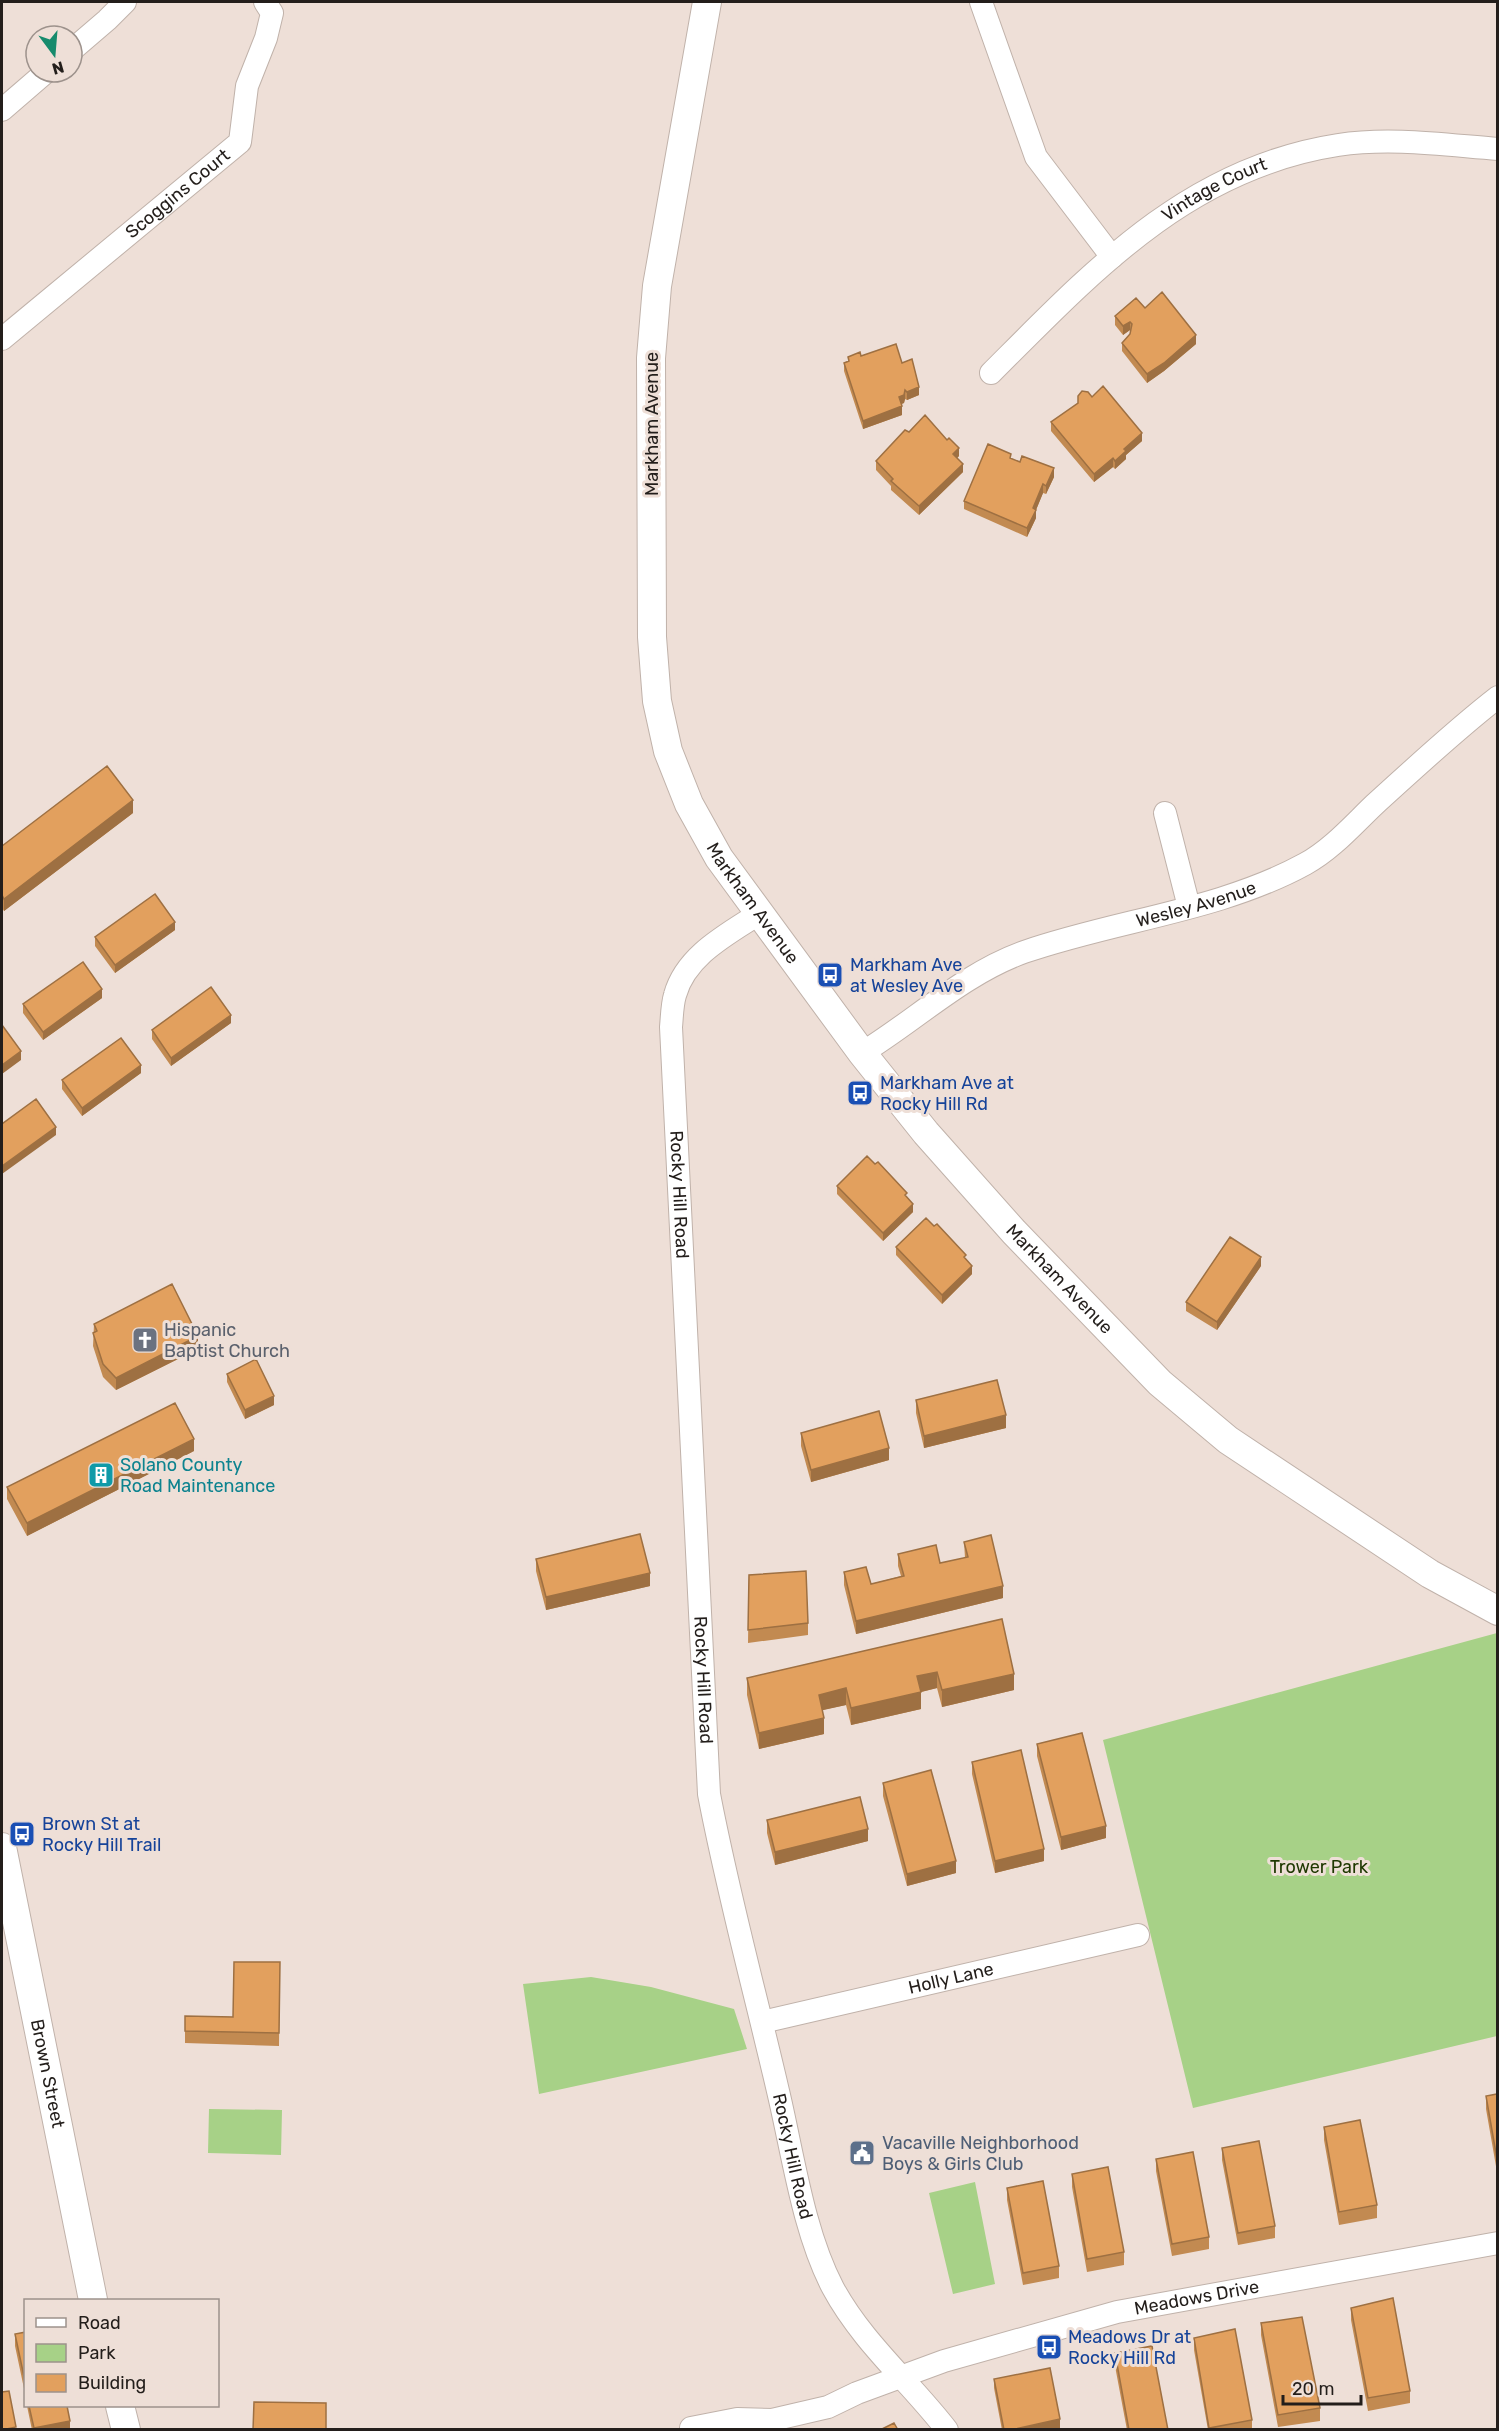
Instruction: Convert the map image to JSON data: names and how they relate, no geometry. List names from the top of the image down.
{
  "streets": {
    "street": [
      "Vintage Court",
      "Scoggins Court",
      "Markham Avenue",
      "Wesley Avenue",
      "Rocky Hill Road",
      "Holly Lane",
      "Brown Street",
      "Meadows Drive"
    ]
  },
  "crossings": [
    ["Markham Avenue", "Wesley Avenue"],
    ["Markham Avenue", "Rocky Hill Road"],
    ["Rocky Hill Road", "Holly Lane"],
    ["Rocky Hill Road", "Meadows Drive"]
  ],
  "parks": ["Trower Park"],
  "places": {
    "bus stop": [
      "Markham Ave at Wesley Ave",
      "Markham Ave at Rocky Hill Rd",
      "Brown St at Rocky Hill Trail",
      "Meadows Dr at Rocky Hill Rd"
    ],
    "church": ["Hispanic Baptist Church"],
    "building": ["Solano County Road Maintenance"],
    "public building": ["Vacaville Neighborhood Boys & Girls Club"]
  },
  "legend": ["Road", "Park", "Building"],
  "scale_bar": "20 m",
  "north": "bottom"
}
